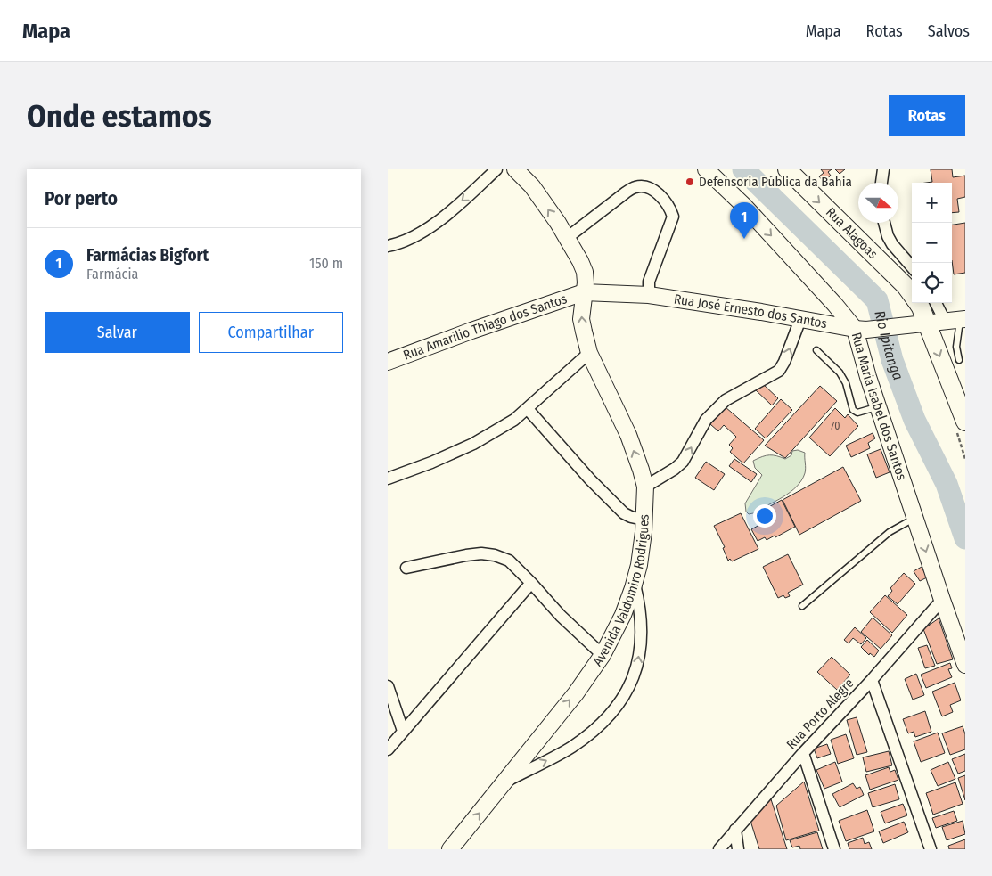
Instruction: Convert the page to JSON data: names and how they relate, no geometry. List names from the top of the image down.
{
  "streets": {
    "main road": [
      "Rua Alagoas",
      "Rua José Ernesto dos Santos",
      "Rua Amarilio Thiago dos Santos",
      "Rua Maria Isabel dos Santos",
      "Avenida Valdomiro Rodrigues"
    ],
    "street": ["Rua Porto Alegre"]
  },
  "crossings": [
    ["Rua Alagoas", "Rua José Ernesto dos Santos"],
    ["Rua José Ernesto dos Santos", "Rua Amarilio Thiago dos Santos"],
    ["Rua José Ernesto dos Santos", "Rua Maria Isabel dos Santos"],
    ["Rua José Ernesto dos Santos", "Avenida Valdomiro Rodrigues"],
    ["Rua Amarilio Thiago dos Santos", "Avenida Valdomiro Rodrigues"],
    ["Rua Maria Isabel dos Santos", "Rua Porto Alegre"]
  ],
  "one_way": ["Rua Alagoas", "Rua Maria Isabel dos Santos", "Avenida Valdomiro Rodrigues"],
  "water": ["Rio Ipitanga"],
  "places": ["Defensoria Pública da Bahia"],
  "house_numbers": ["70"],
  "north": "right",
  "page": {
    "header": "Mapa",
    "nav": ["Mapa", "Rotas", "Salvos"],
    "buttons": [
      "Rotas",
      ["Salvar", "Compartilhar"]
    ],
    "title": "Onde estamos",
    "heading": "Por perto",
    "map_buttons": ["+", "−"],
    "pins": "1",
    "list": [
      {
        "mark": "1",
        "name": "Farmácias Bigfort",
        "note": "Farmácia",
        "value": "150 m"
      }
    ]
  }
}
